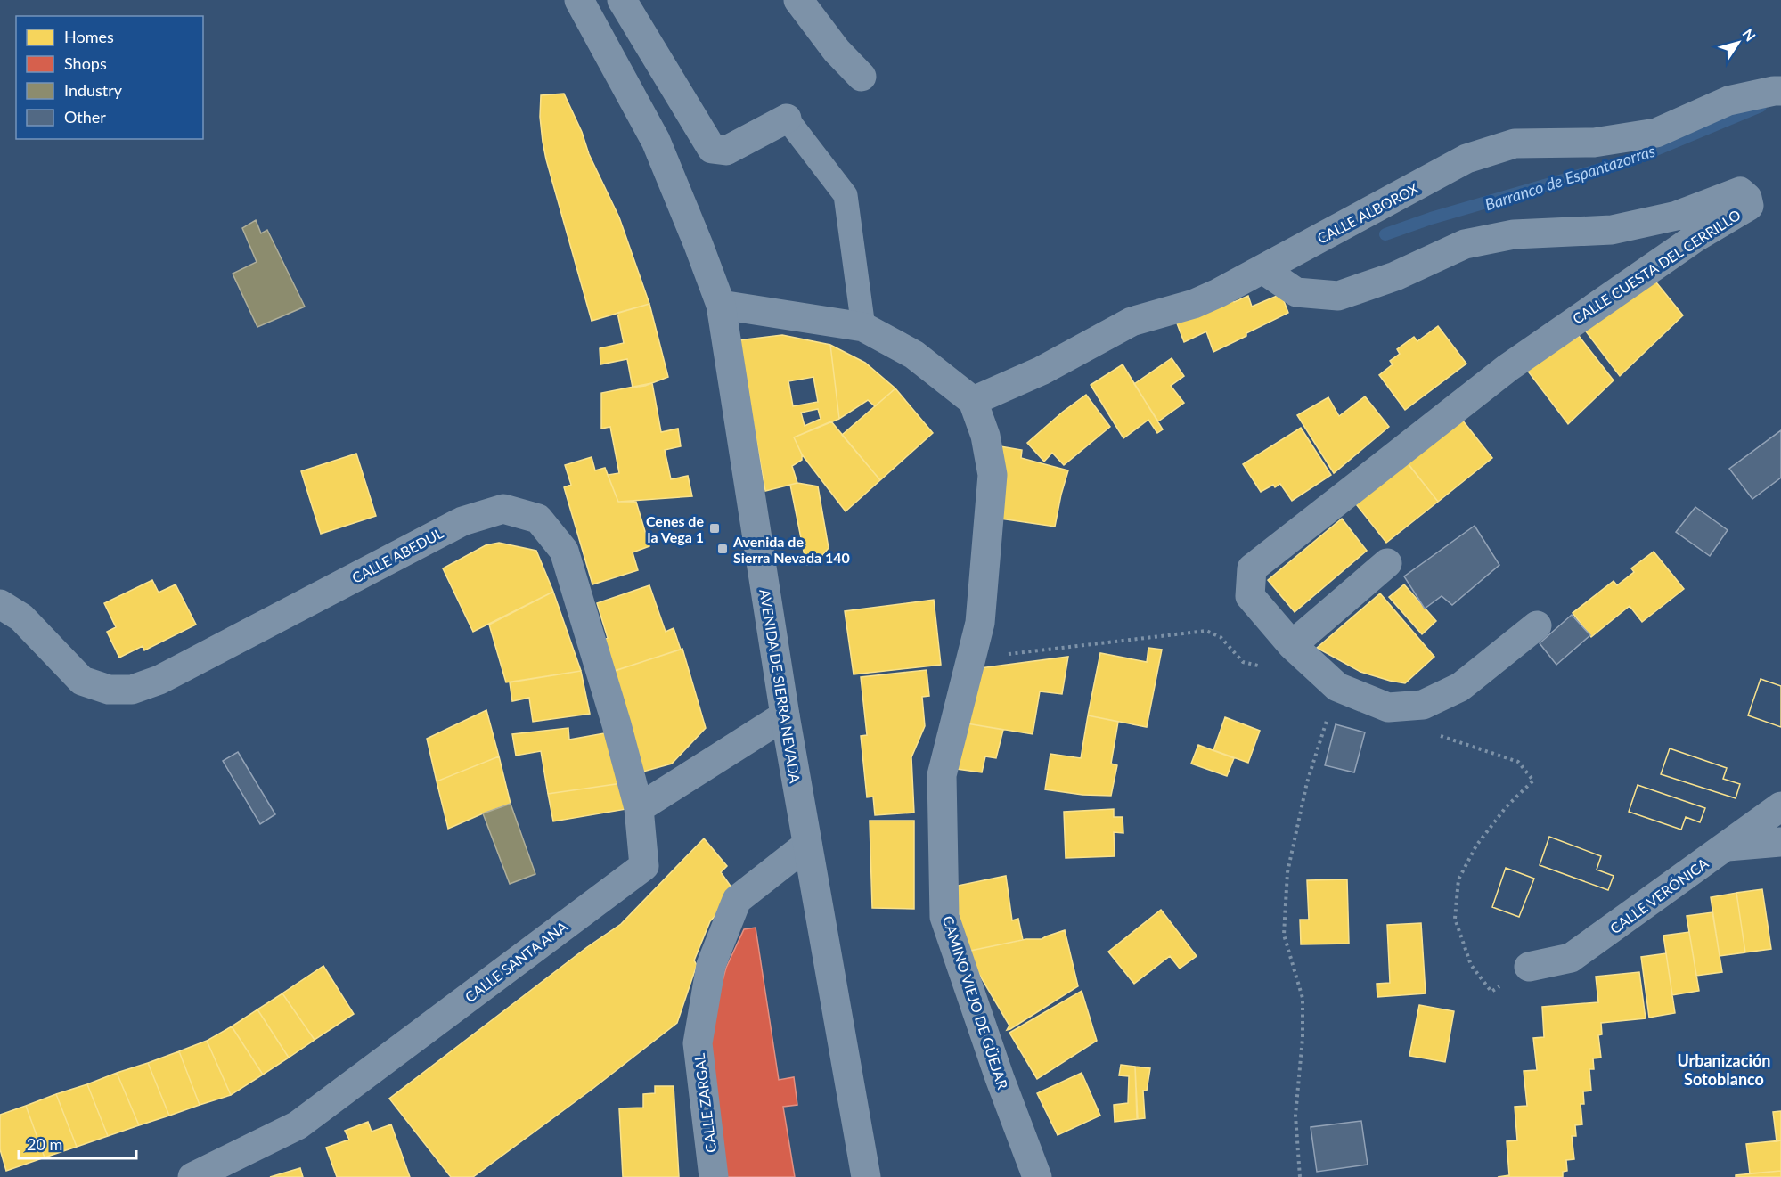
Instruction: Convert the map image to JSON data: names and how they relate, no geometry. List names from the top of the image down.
{
  "streets": {
    "street": [
      "CALLE ALBOROX",
      "CALLE CUESTA DEL CERRILLO",
      "CALLE ABEDUL",
      "AVENIDA DE SIERRA NEVADA",
      "CALLE VERÓNICA",
      "CALLE SANTA ANA",
      "CAMINO VIEJO DE GÜEJAR",
      "CALLE ZARGAL"
    ]
  },
  "crossings": [
    ["CALLE ALBOROX", "CALLE CUESTA DEL CERRILLO"],
    ["CALLE ALBOROX", "CAMINO VIEJO DE GÜEJAR"],
    ["CALLE ABEDUL", "CALLE SANTA ANA"],
    ["AVENIDA DE SIERRA NEVADA", "CALLE ZARGAL"]
  ],
  "districts": ["Urbanización Sotoblanco"],
  "water": ["Barranco de Espantazorras"],
  "places": {
    "transit": ["Cenes de la Vega 1", "Avenida de Sierra Nevada 140"]
  },
  "legend": [
    "Homes",
    "Shops",
    "Industry",
    "Other"
  ],
  "scale_bar": "20 m",
  "north": "top right"
}
